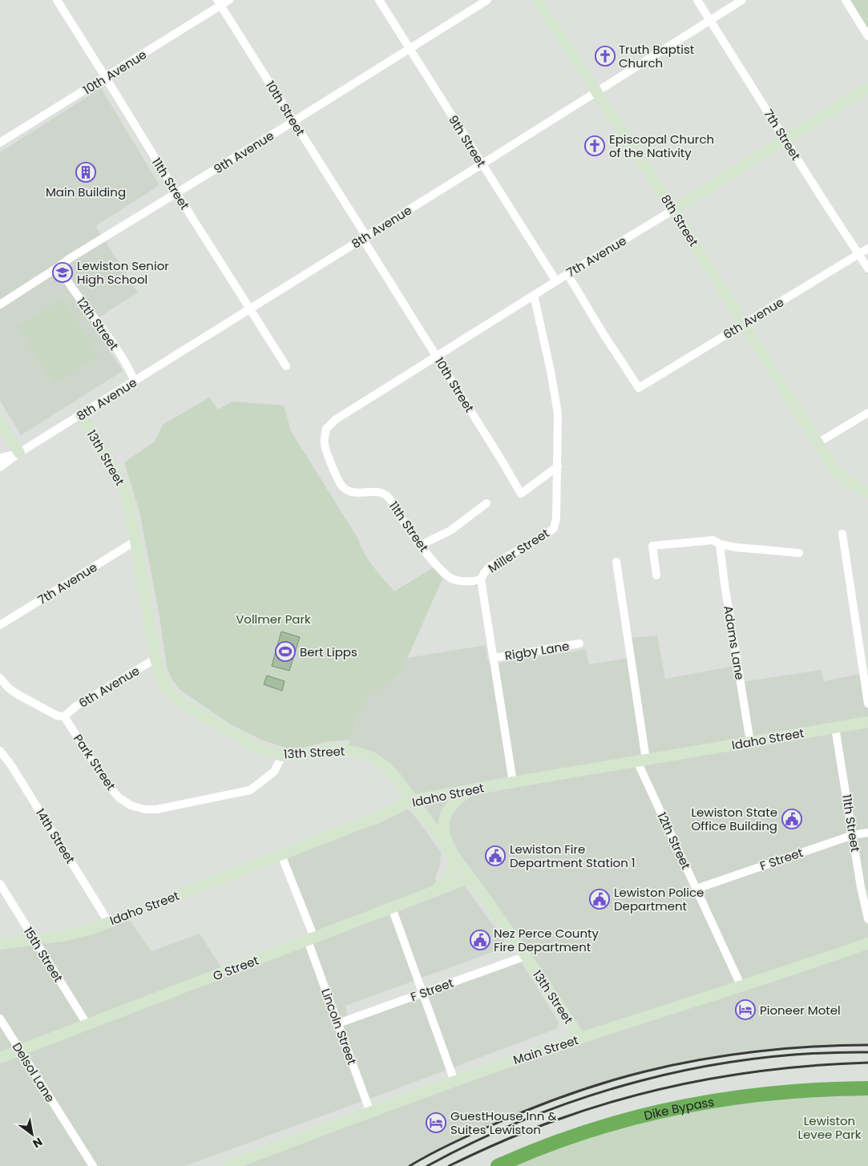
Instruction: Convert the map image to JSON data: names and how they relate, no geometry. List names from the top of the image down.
{
  "streets": {
    "highway": ["Dike Bypass"],
    "street": [
      "10th Avenue",
      "10th Street",
      "7th Street",
      "9th Street",
      "9th Avenue",
      "11th Street",
      "8th Street",
      "8th Avenue",
      "7th Avenue",
      "6th Avenue",
      "12th Street",
      "13th Street",
      "Miller Street",
      "Adams Lane",
      "Rigby Lane",
      "Idaho Street",
      "Park Street",
      "14th Street",
      "F Street",
      "15th Street",
      "G Street",
      "Lincoln Street",
      "Main Street",
      "Delsol Lane"
    ]
  },
  "crossings": [
    ["10th Avenue", "10th Street"],
    ["10th Avenue", "11th Street"],
    ["10th Street", "9th Avenue"],
    ["10th Street", "8th Avenue"],
    ["10th Street", "7th Avenue"],
    ["10th Street", "Miller Street"],
    ["7th Street", "8th Avenue"],
    ["7th Street", "7th Avenue"],
    ["7th Street", "6th Avenue"],
    ["9th Street", "9th Avenue"],
    ["9th Street", "8th Avenue"],
    ["9th Street", "7th Avenue"],
    ["9th Avenue", "11th Street"],
    ["9th Avenue", "12th Street"],
    ["11th Street", "8th Avenue"],
    ["11th Street", "7th Avenue"],
    ["11th Street", "Miller Street"],
    ["11th Street", "Idaho Street"],
    ["11th Street", "F Street"],
    ["8th Street", "8th Avenue"],
    ["8th Street", "7th Avenue"],
    ["8th Street", "6th Avenue"],
    ["8th Avenue", "12th Street"],
    ["8th Avenue", "13th Street"],
    ["7th Avenue", "6th Avenue"],
    ["7th Avenue", "13th Street"],
    ["7th Avenue", "Miller Street"],
    ["6th Avenue", "13th Street"],
    ["6th Avenue", "Park Street"],
    ["12th Street", "Idaho Street"],
    ["12th Street", "F Street"],
    ["12th Street", "Main Street"],
    ["13th Street", "Idaho Street"],
    ["13th Street", "Park Street"],
    ["13th Street", "F Street"],
    ["13th Street", "G Street"],
    ["13th Street", "Main Street"],
    ["Miller Street", "Rigby Lane"],
    ["Miller Street", "Idaho Street"],
    ["Adams Lane", "Idaho Street"],
    ["Idaho Street", "14th Street"],
    ["Idaho Street", "15th Street"],
    ["Idaho Street", "Lincoln Street"],
    ["F Street", "Lincoln Street"],
    ["15th Street", "G Street"],
    ["G Street", "Lincoln Street"],
    ["G Street", "Delsol Lane"],
    ["Lincoln Street", "Main Street"]
  ],
  "parks": ["Vollmer Park", "Lewiston Levee Park"],
  "places": {
    "church": ["Truth Baptist Church", "Episcopal Church of the Nativity"],
    "building": ["Main Building"],
    "school or university": ["Lewiston Senior High School"],
    "sports": ["Bert Lipps"],
    "public building": [
      "Lewiston State Office Building",
      "Lewiston Fire Department Station 1",
      "Lewiston Police Department",
      "Nez Perce County Fire Department"
    ],
    "hotel": ["Pioneer Motel", "GuestHouse Inn & Suites Lewiston"]
  },
  "north": "bottom right"
}
